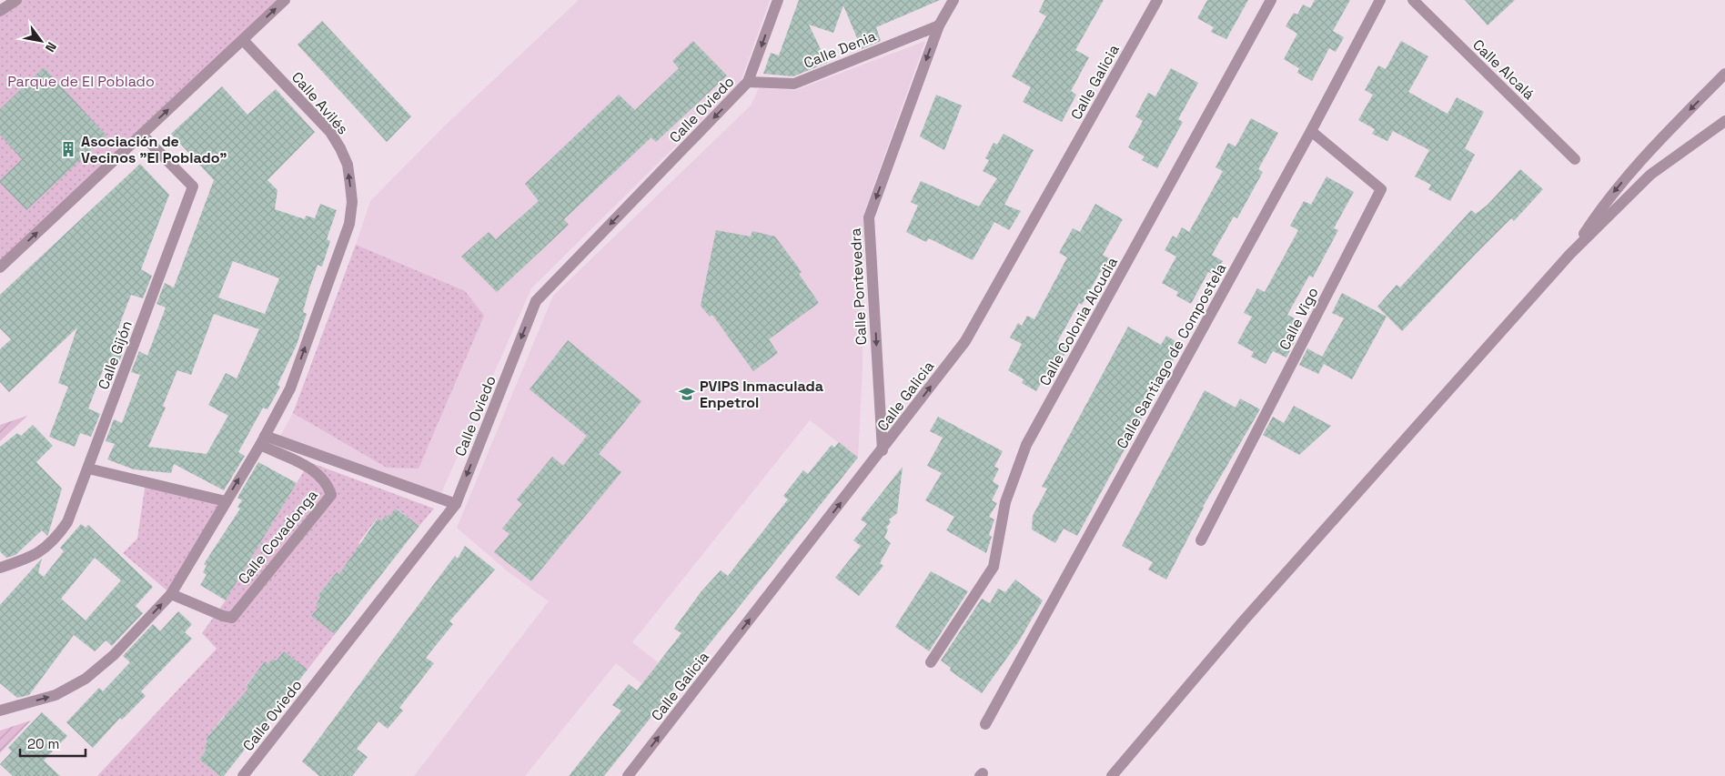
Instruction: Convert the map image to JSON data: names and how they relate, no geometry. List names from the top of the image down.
{
  "streets": {
    "street": [
      "Calle Denia",
      "Calle Alcalá",
      "Calle Galicia",
      "Calle Avilés",
      "Calle Oviedo",
      "Calle Pontevedra",
      "Calle Vigo",
      "Calle Colonia Alcudia",
      "Calle Gijón",
      "Calle Santiago de Compostela",
      "Calle Covadonga"
    ]
  },
  "crossings": [
    ["Calle Denia", "Calle Oviedo"],
    ["Calle Denia", "Calle Pontevedra"],
    ["Calle Galicia", "Calle Pontevedra"],
    ["Calle Avilés", "Calle Covadonga"],
    ["Calle Vigo", "Calle Santiago de Compostela"]
  ],
  "one_way": [
    "Calle Galicia",
    "Calle Avilés",
    "Calle Oviedo",
    "Calle Pontevedra"
  ],
  "parks": ["Parque de El Poblado"],
  "places": {
    "building": ["Asociación de Vecinos \"El Poblado\""],
    "school or university": ["PVIPS Inmaculada Enpetrol"]
  },
  "scale_bar": "20 m",
  "north": "bottom right"
}
